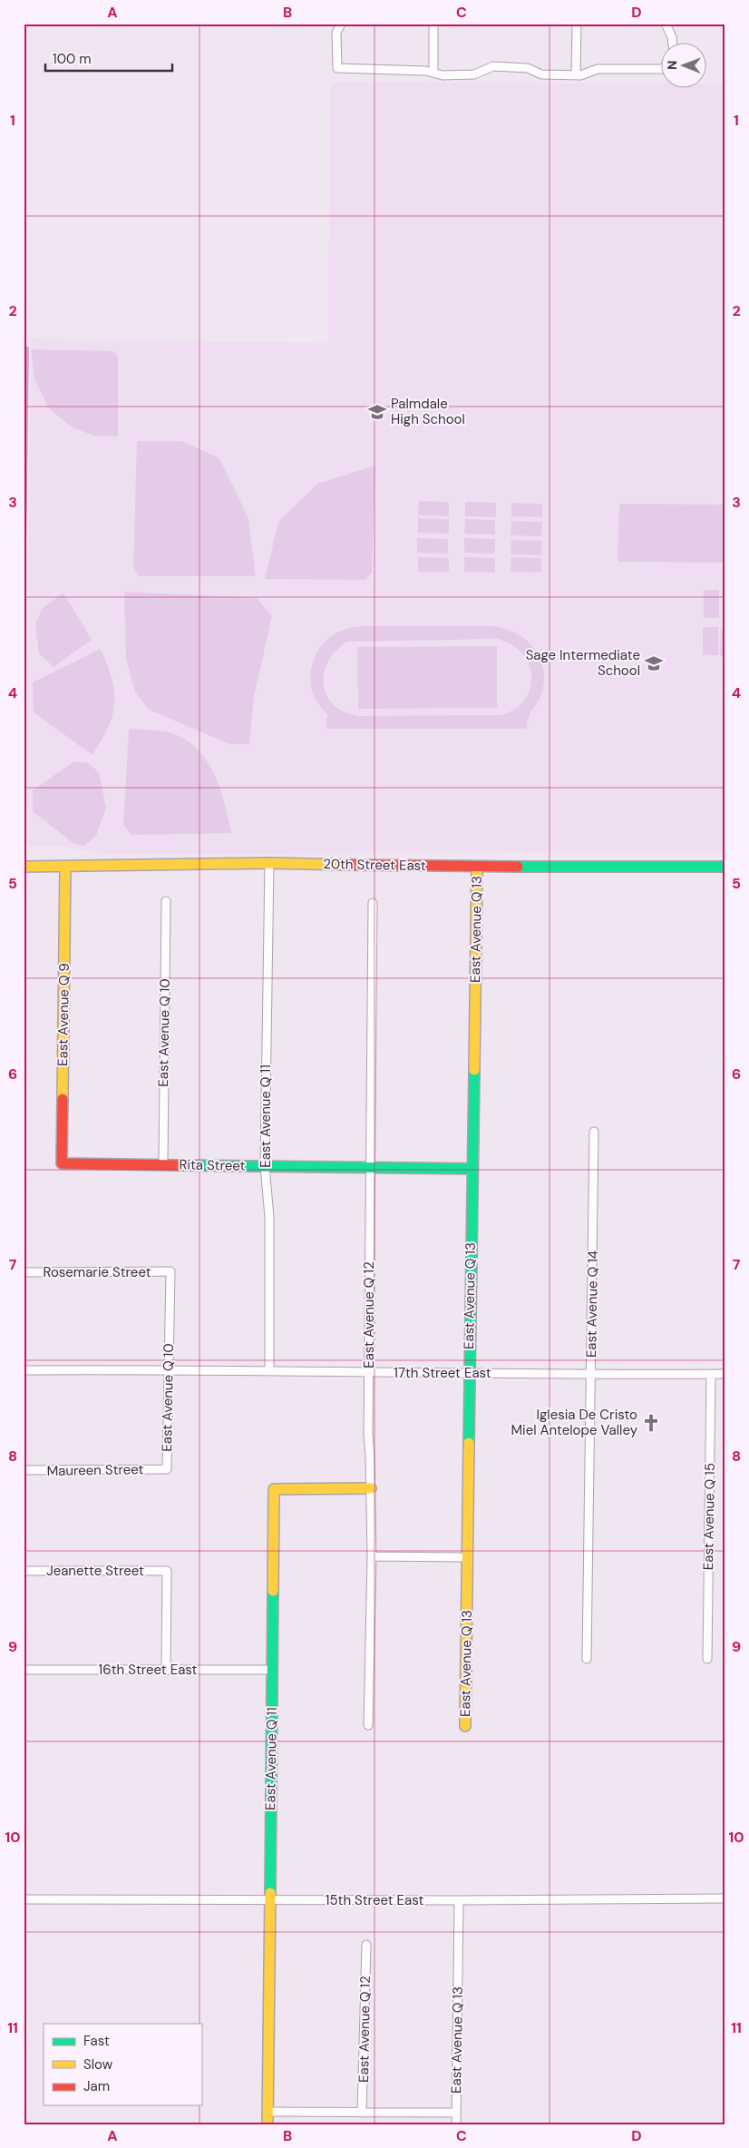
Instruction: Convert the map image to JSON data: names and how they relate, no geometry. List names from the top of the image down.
{
  "streets": {
    "street": [
      "20th Street East",
      "East Avenue Q 13",
      "East Avenue Q 9",
      "East Avenue Q 10",
      "East Avenue Q 11",
      "Rita Street",
      "Rosemarie Street",
      "East Avenue Q 14",
      "East Avenue Q 12",
      "17th Street East",
      "Maureen Street",
      "East Avenue Q 15",
      "Jeanette Street",
      "16th Street East",
      "15th Street East"
    ]
  },
  "crossings": [
    ["20th Street East", "East Avenue Q 13"],
    ["20th Street East", "East Avenue Q 9"],
    ["20th Street East", "East Avenue Q 11"],
    ["East Avenue Q 13", "Rita Street"],
    ["East Avenue Q 13", "17th Street East"],
    ["East Avenue Q 13", "15th Street East"],
    ["East Avenue Q 9", "Rita Street"],
    ["East Avenue Q 10", "Rita Street"],
    ["East Avenue Q 10", "Rosemarie Street"],
    ["East Avenue Q 10", "17th Street East"],
    ["East Avenue Q 10", "Maureen Street"],
    ["East Avenue Q 11", "Rita Street"],
    ["East Avenue Q 11", "East Avenue Q 12"],
    ["East Avenue Q 11", "17th Street East"],
    ["East Avenue Q 11", "16th Street East"],
    ["East Avenue Q 11", "15th Street East"],
    ["Rita Street", "East Avenue Q 12"],
    ["East Avenue Q 14", "17th Street East"],
    ["East Avenue Q 12", "17th Street East"],
    ["17th Street East", "East Avenue Q 15"],
    ["Jeanette Street", "16th Street East"]
  ],
  "places": {
    "school or university": ["Palmdale High School", "Sage Intermediate School"],
    "church": ["Iglesia De Cristo Miel Antelope Valley"]
  },
  "legend": ["Fast", "Slow", "Jam"],
  "scale_bar": "100 m",
  "north": "left",
  "grid": {
    "columns": [
      "A",
      "B",
      "C",
      "D"
    ],
    "rows": [
      "1",
      "2",
      "3",
      "4",
      "5",
      "6",
      "7",
      "8",
      "9",
      "10",
      "11"
    ]
  }
}
